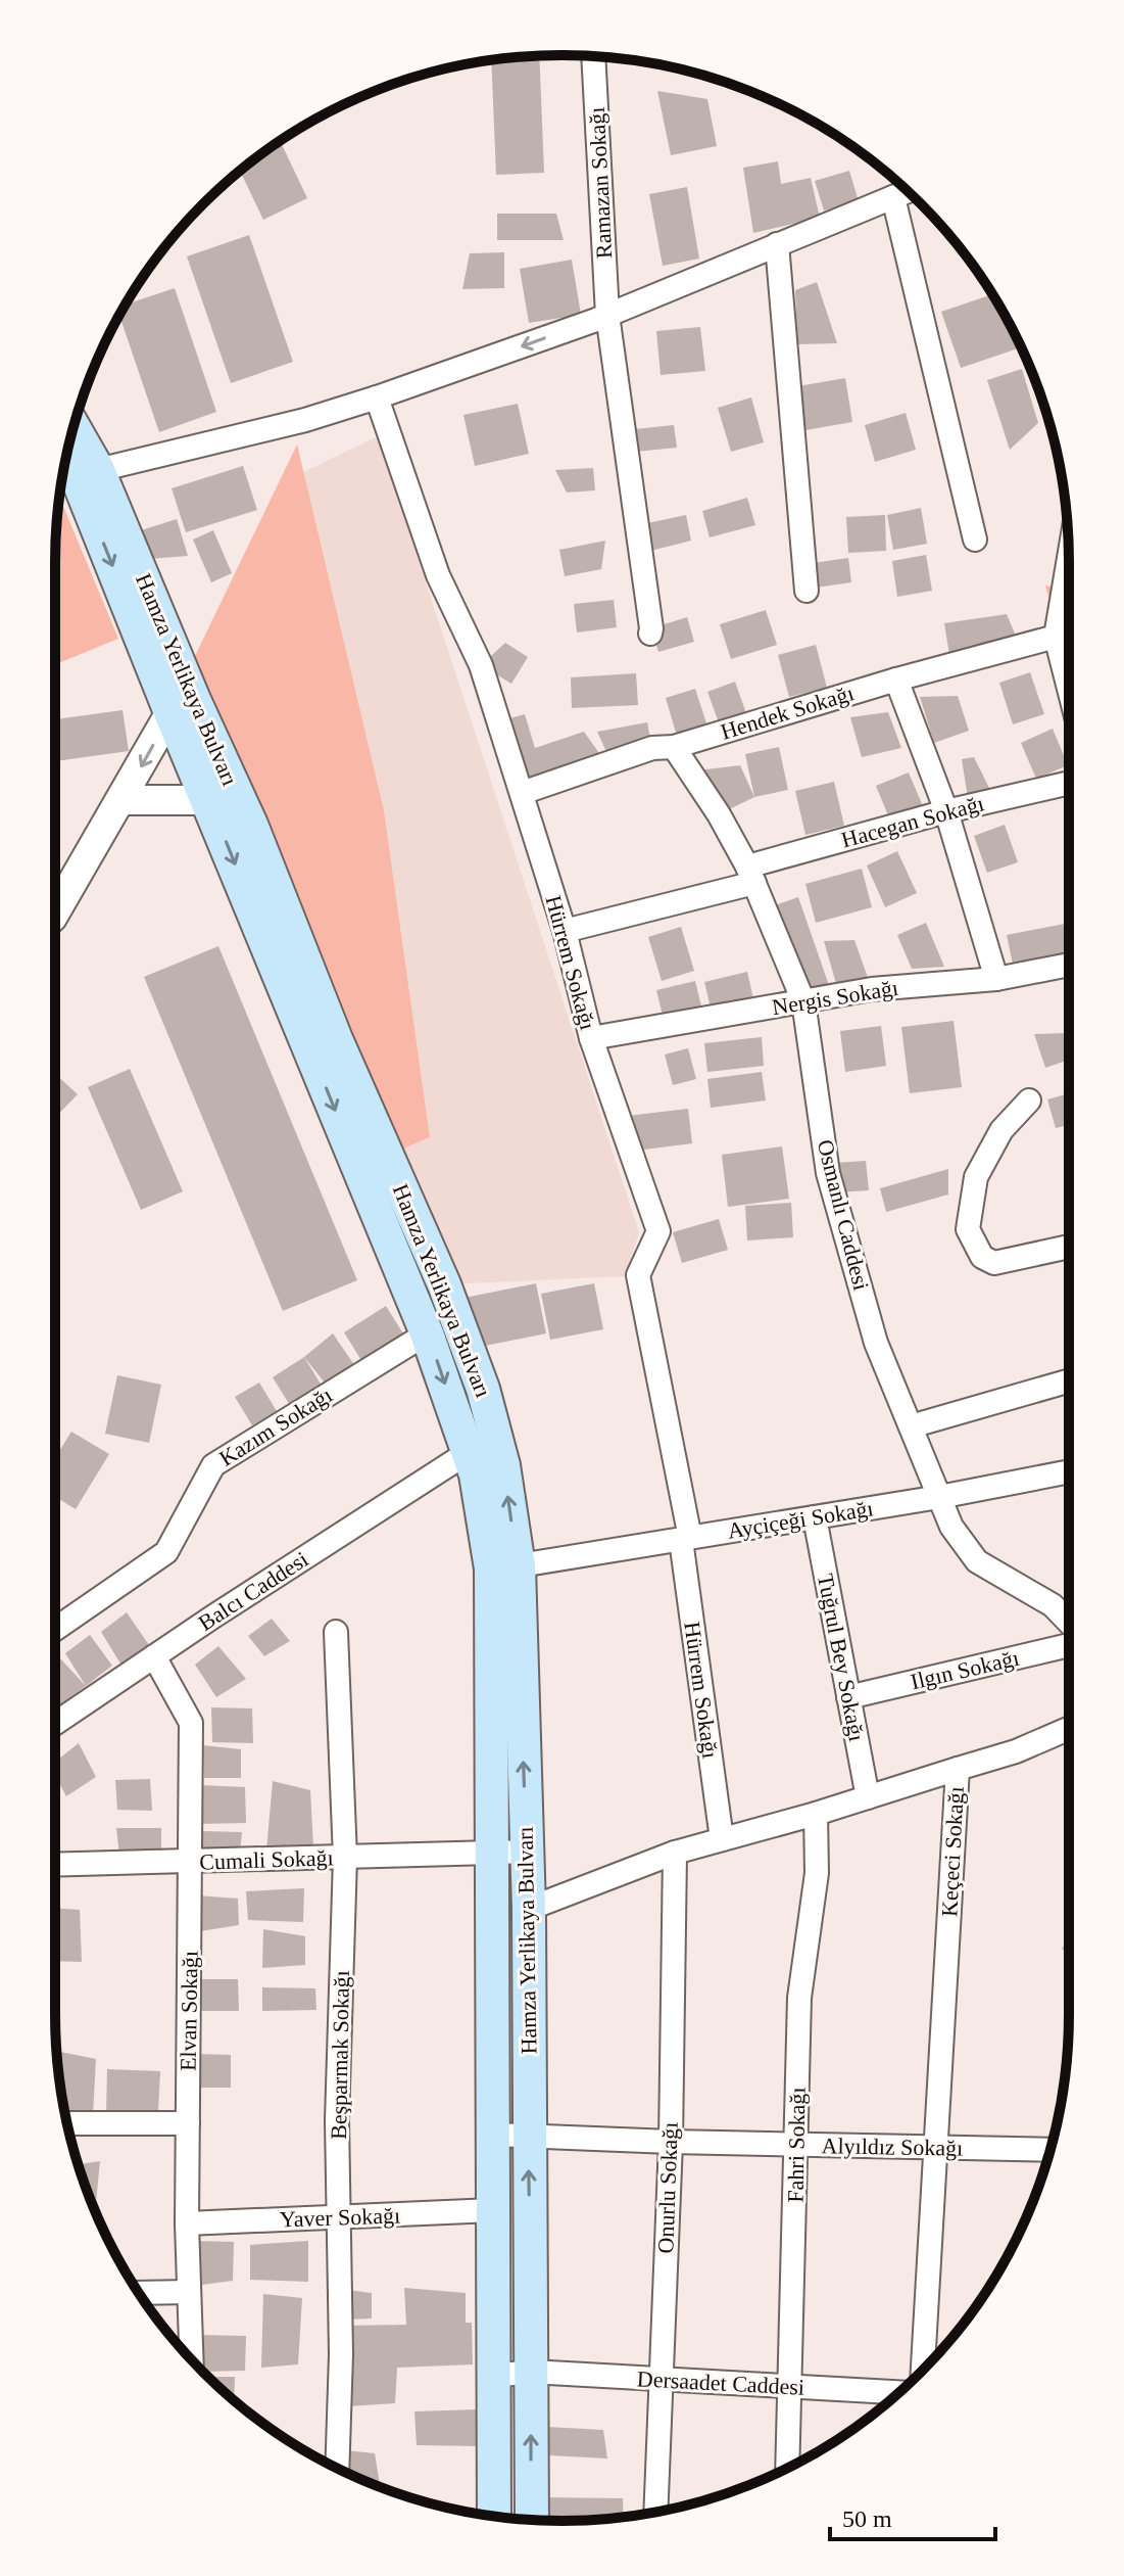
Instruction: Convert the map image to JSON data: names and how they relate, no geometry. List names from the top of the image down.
{
  "streets": {
    "main road": ["Hamza Yerlikaya Bulvarı"],
    "street": [
      "Ramazan Sokağı",
      "Hendek Sokağı",
      "Hacegan Sokağı",
      "Hürrem Sokağı",
      "Nergis Sokağı",
      "Osmanlı Caddesi",
      "Kazım Sokağı",
      "Ayçiçeği Sokağı",
      "Balcı Caddesi",
      "Tuğrul Bey Sokağı",
      "Ilgın Sokağı",
      "Keçeci Sokağı",
      "Cumali Sokağı",
      "Elvan Sokağı",
      "Beşparmak Sokağı",
      "Fahri Sokağı",
      "Alyıldız Sokağı",
      "Onurlu Sokağı",
      "Yaver Sokağı",
      "Dersaadet Caddesi"
    ]
  },
  "crossings": [
    ["Hamza Yerlikaya Bulvarı", "Kazım Sokağı"],
    ["Hamza Yerlikaya Bulvarı", "Ayçiçeği Sokağı"],
    ["Hamza Yerlikaya Bulvarı", "Balcı Caddesi"],
    ["Hamza Yerlikaya Bulvarı", "Keçeci Sokağı"],
    ["Hamza Yerlikaya Bulvarı", "Cumali Sokağı"],
    ["Hamza Yerlikaya Bulvarı", "Alyıldız Sokağı"],
    ["Hamza Yerlikaya Bulvarı", "Yaver Sokağı"],
    ["Hamza Yerlikaya Bulvarı", "Dersaadet Caddesi"],
    ["Hendek Sokağı", "Hürrem Sokağı"],
    ["Hendek Sokağı", "Osmanlı Caddesi"],
    ["Hacegan Sokağı", "Hürrem Sokağı"],
    ["Hacegan Sokağı", "Osmanlı Caddesi"],
    ["Hürrem Sokağı", "Nergis Sokağı"],
    ["Hürrem Sokağı", "Ayçiçeği Sokağı"],
    ["Hürrem Sokağı", "Keçeci Sokağı"],
    ["Nergis Sokağı", "Osmanlı Caddesi"],
    ["Osmanlı Caddesi", "Ayçiçeği Sokağı"],
    ["Ayçiçeği Sokağı", "Tuğrul Bey Sokağı"],
    ["Balcı Caddesi", "Elvan Sokağı"],
    ["Tuğrul Bey Sokağı", "Ilgın Sokağı"],
    ["Tuğrul Bey Sokağı", "Keçeci Sokağı"],
    ["Keçeci Sokağı", "Fahri Sokağı"],
    ["Keçeci Sokağı", "Alyıldız Sokağı"],
    ["Keçeci Sokağı", "Onurlu Sokağı"],
    ["Cumali Sokağı", "Elvan Sokağı"],
    ["Cumali Sokağı", "Beşparmak Sokağı"],
    ["Elvan Sokağı", "Yaver Sokağı"],
    ["Beşparmak Sokağı", "Yaver Sokağı"],
    ["Fahri Sokağı", "Alyıldız Sokağı"],
    ["Fahri Sokağı", "Dersaadet Caddesi"],
    ["Alyıldız Sokağı", "Onurlu Sokağı"],
    ["Onurlu Sokağı", "Dersaadet Caddesi"]
  ],
  "scale_bar": "50 m"
}
